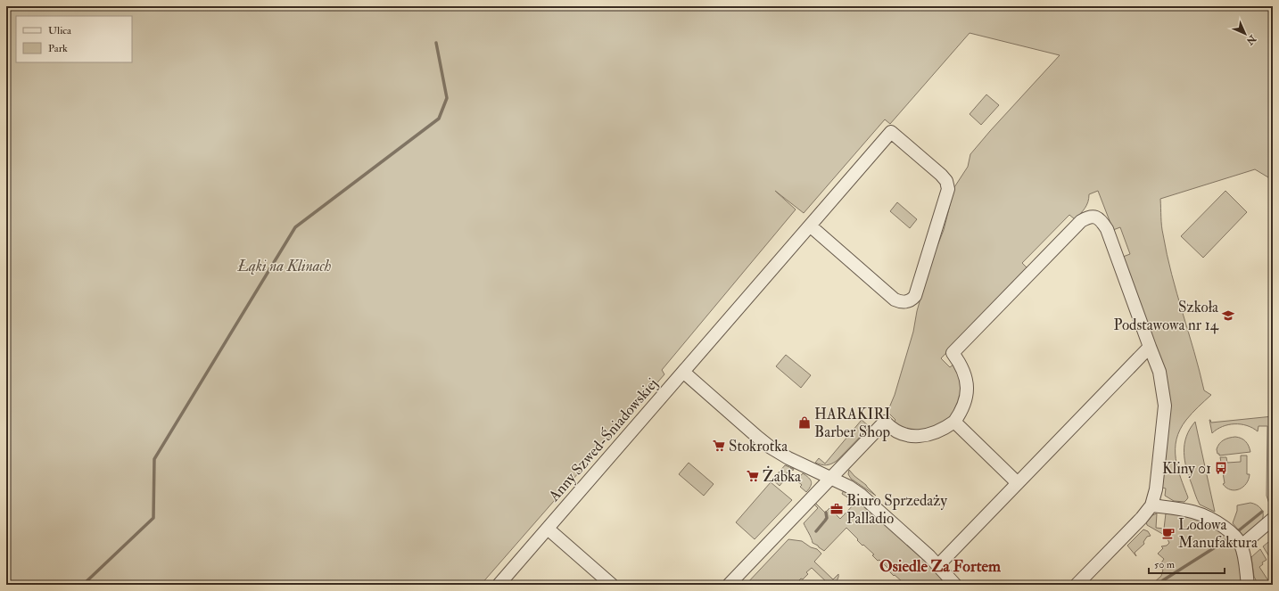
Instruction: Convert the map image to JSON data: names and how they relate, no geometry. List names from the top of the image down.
{
  "streets": {
    "street": ["Anny Szwed-Śniadowskiej"]
  },
  "districts": ["Osiedle Za Fortem"],
  "parks": ["Łąki na Klinach"],
  "places": {
    "school or university": ["Szkoła Podstawowa nr 14"],
    "shop": ["HARAKIRI Barber Shop"],
    "supermarket": ["Stokrotka", "Żabka"],
    "bus stop": ["Kliny 01"],
    "office": ["Biuro Sprzedaży Palladio"],
    "cafe": ["Lodowa Manufaktura"]
  },
  "legend": ["Ulica", "Park"],
  "scale_bar": "50 m",
  "north": "bottom right"
}
